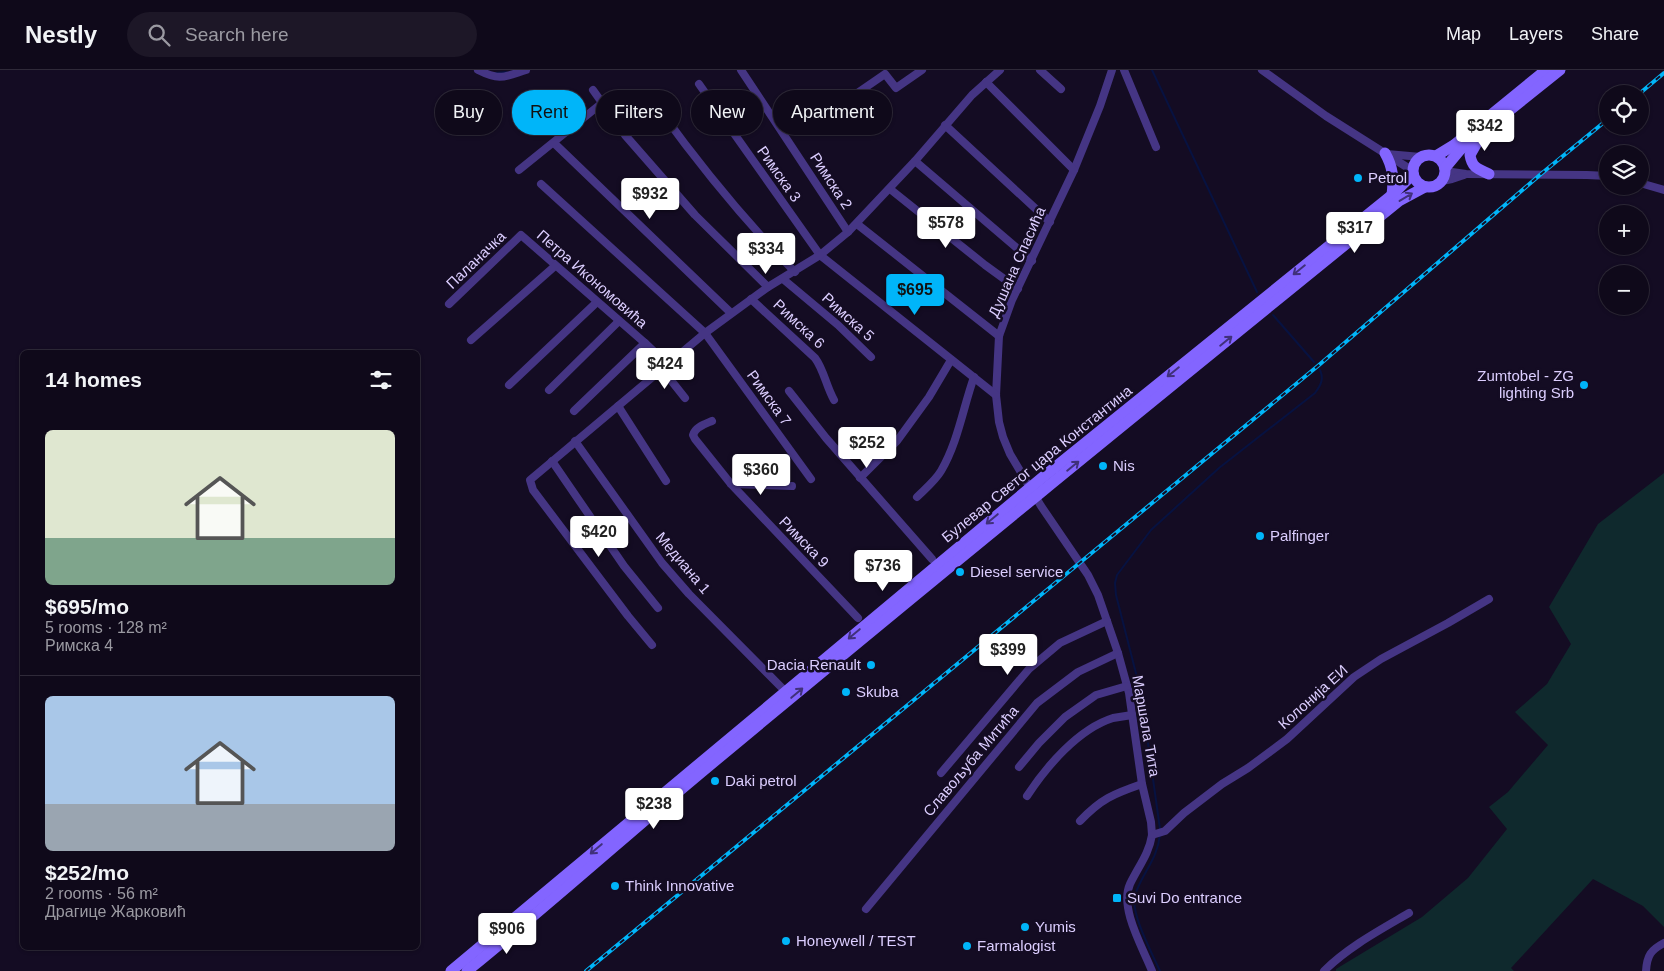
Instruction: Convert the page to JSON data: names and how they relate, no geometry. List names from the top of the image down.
{
  "streets": {
    "main road": ["Булевар Светог цара Константина"],
    "street": [
      "Римска 3",
      "Римска 2",
      "Паланачка",
      "Душана Спасића",
      "Петра Икономовића",
      "Римска 5",
      "Римска 6",
      "Римска 7",
      "Римска 9",
      "Медиана 1",
      "Колонија ЕИ",
      "Маршала Тита",
      "Славољуба Митића"
    ]
  },
  "crossings": [
    ["Римска 3", "Душана Спасића"],
    ["Паланачка", "Петра Икономовића"],
    ["Душана Спасића", "Булевар Светог цара Константина"],
    ["Душана Спасића", "Маршала Тита"],
    ["Булевар Светог цара Константина", "Медиана 1"],
    ["Булевар Светог цара Константина", "Маршала Тита"],
    ["Колонија ЕИ", "Маршала Тита"],
    ["Маршала Тита", "Славољуба Митића"]
  ],
  "places": {
    "other": [
      "Petrol",
      "Zumtobel - ZG lighting Srb",
      "Nis",
      "Palfinger",
      "Diesel service",
      "Dacia Renault",
      "Skuba",
      "Daki petrol",
      "Think Innovative",
      "Yumis",
      "Honeywell / TEST",
      "Farmalogist"
    ],
    "transit": ["Suvi Do entrance"]
  },
  "page": {
    "header": "Nestly",
    "search": "Search here",
    "nav": ["Map", "Layers", "Share"],
    "map_buttons": ["+", "−"],
    "chip": [
      "Buy",
      "Rent",
      "Filters",
      "New",
      "Apartment"
    ],
    "price": [
      "$342",
      "$932",
      "$578",
      "$317",
      "$334",
      "$695",
      "$424",
      "$252",
      "$360",
      "$420",
      "$736",
      "$399",
      "$238",
      "$906"
    ],
    "heading": "14 homes",
    "list": [
      {
        "name": "$695/mo",
        "note": "5 rooms · 128 m² · Римска 4"
      },
      {
        "name": "$252/mo",
        "note": "2 rooms · 56 m² · Драгице Жарковић"
      }
    ]
  }
}
